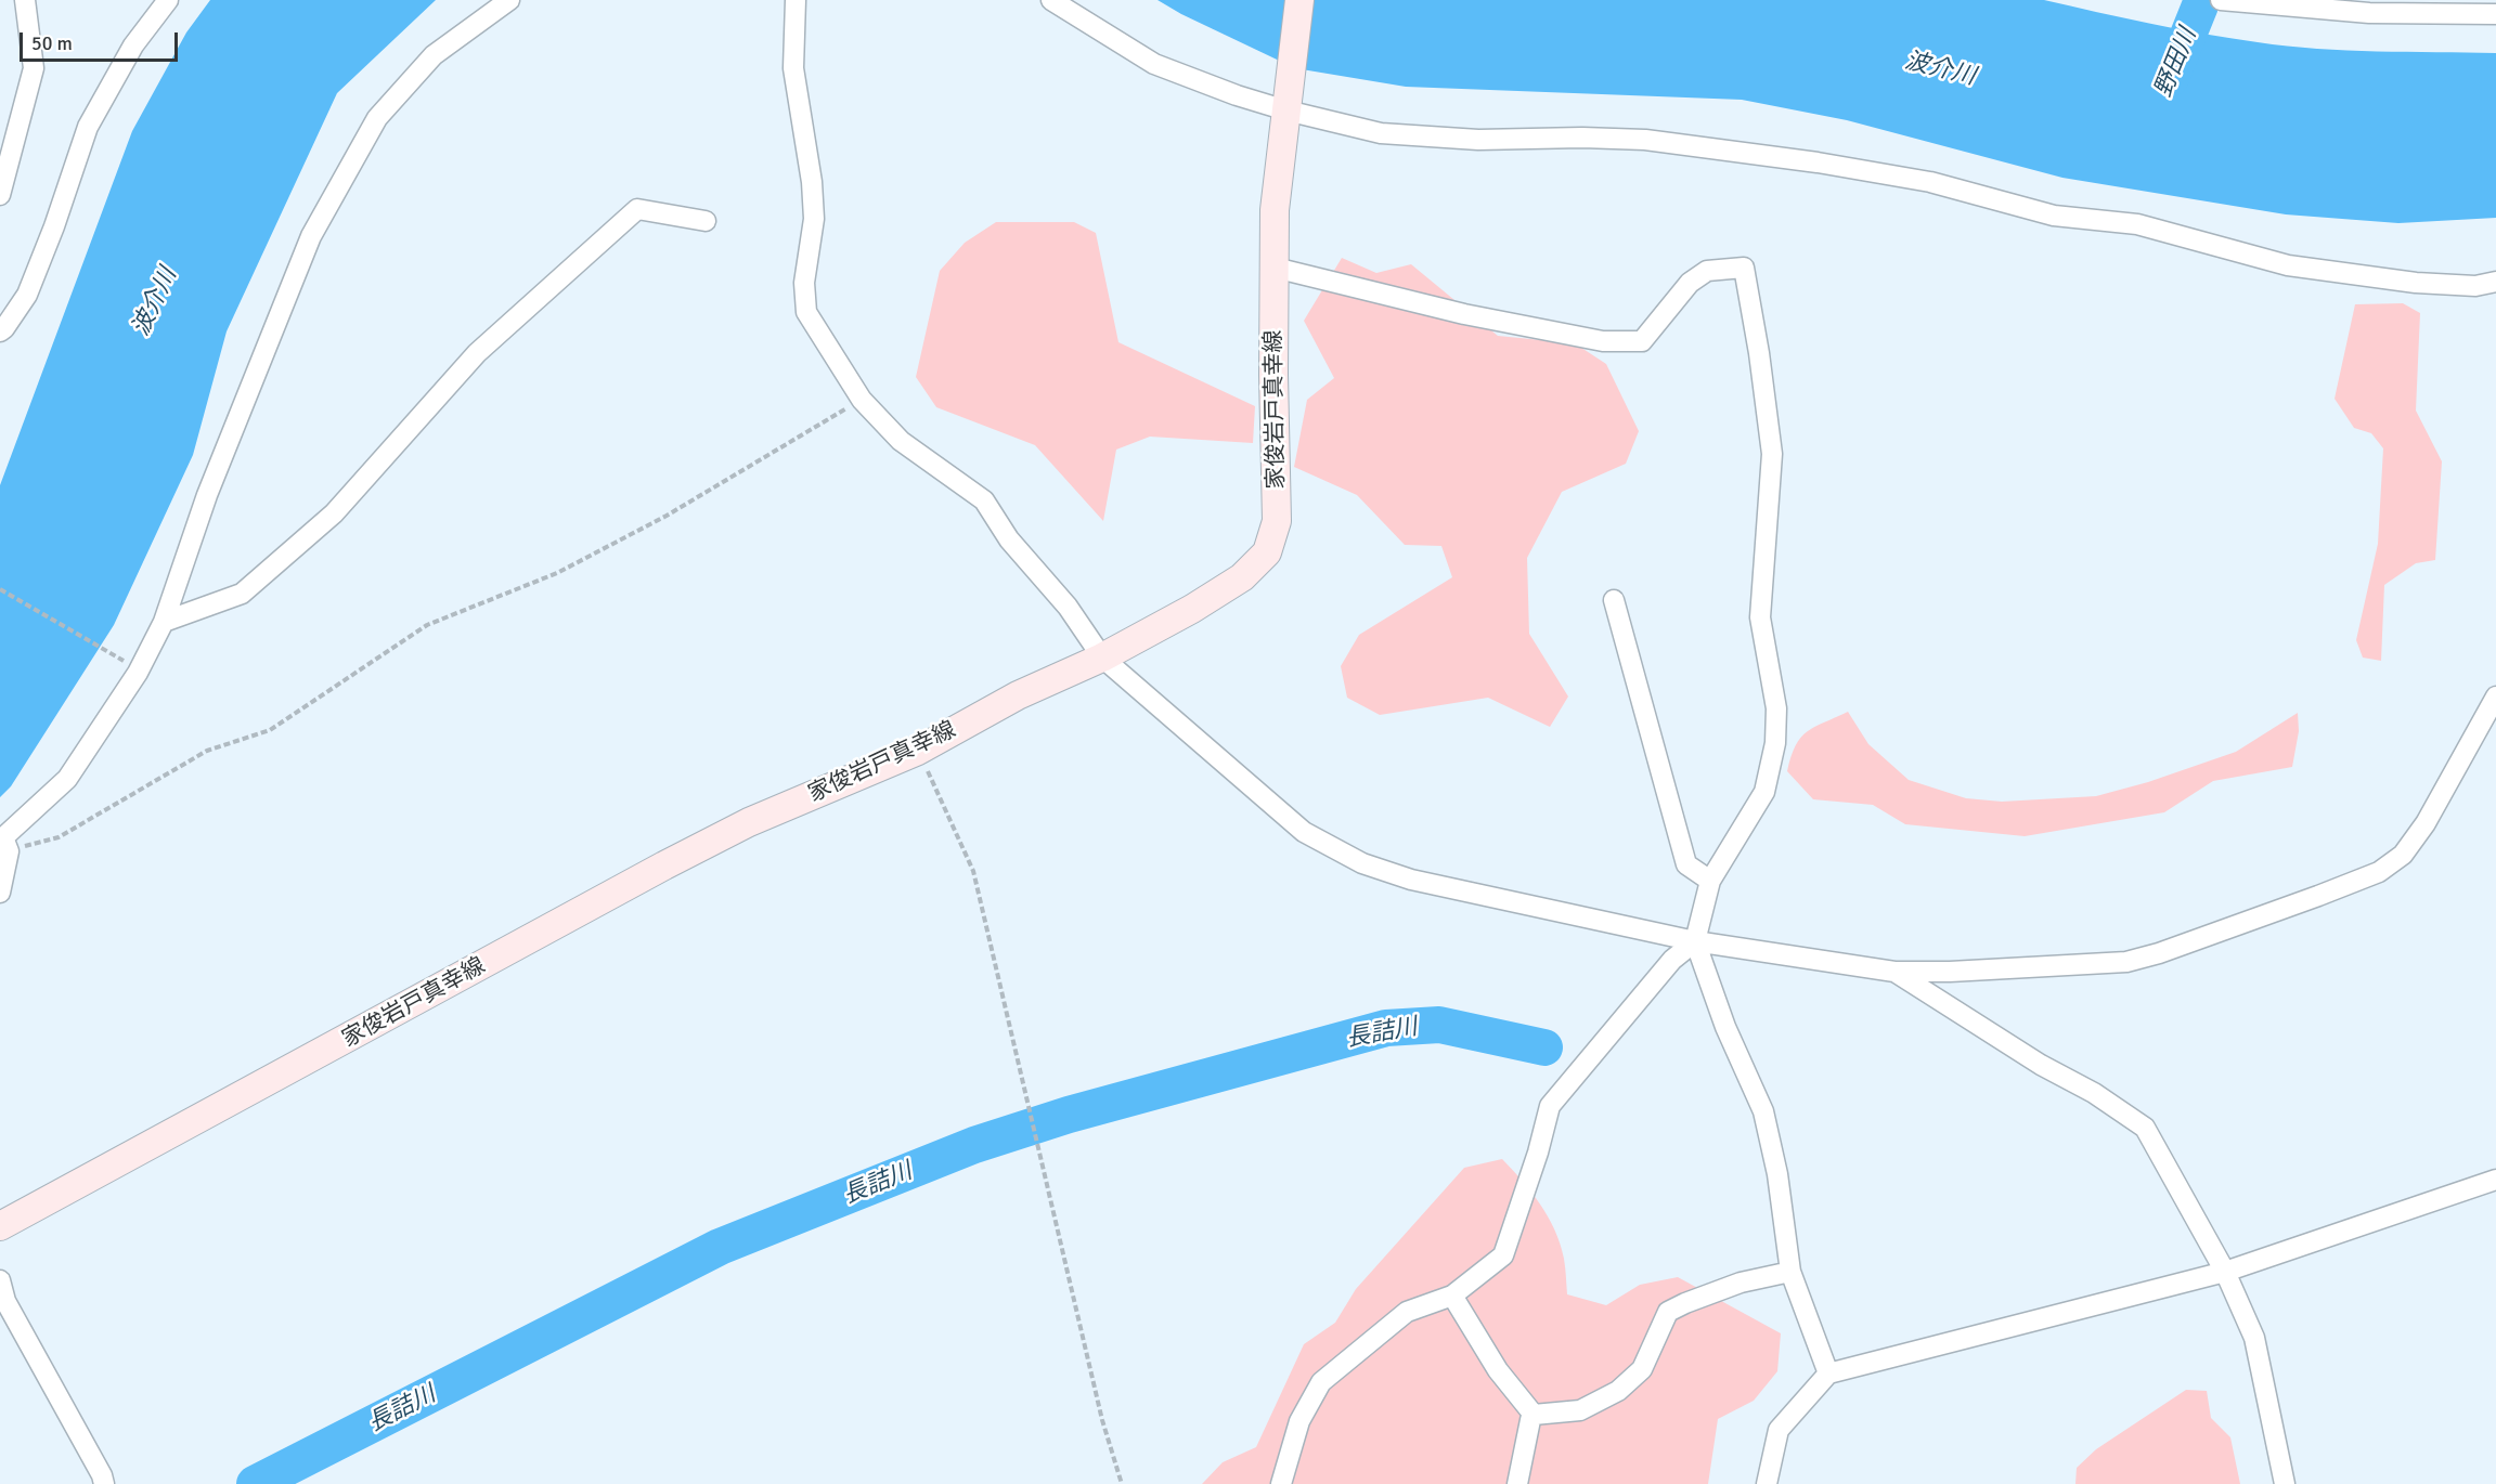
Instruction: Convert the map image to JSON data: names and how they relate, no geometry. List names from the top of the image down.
{
  "streets": {
    "main road": ["家俊岩戸真幸線"]
  },
  "water": ["野田川", "波介川", "長詰川"],
  "scale_bar": "50 m"
}
